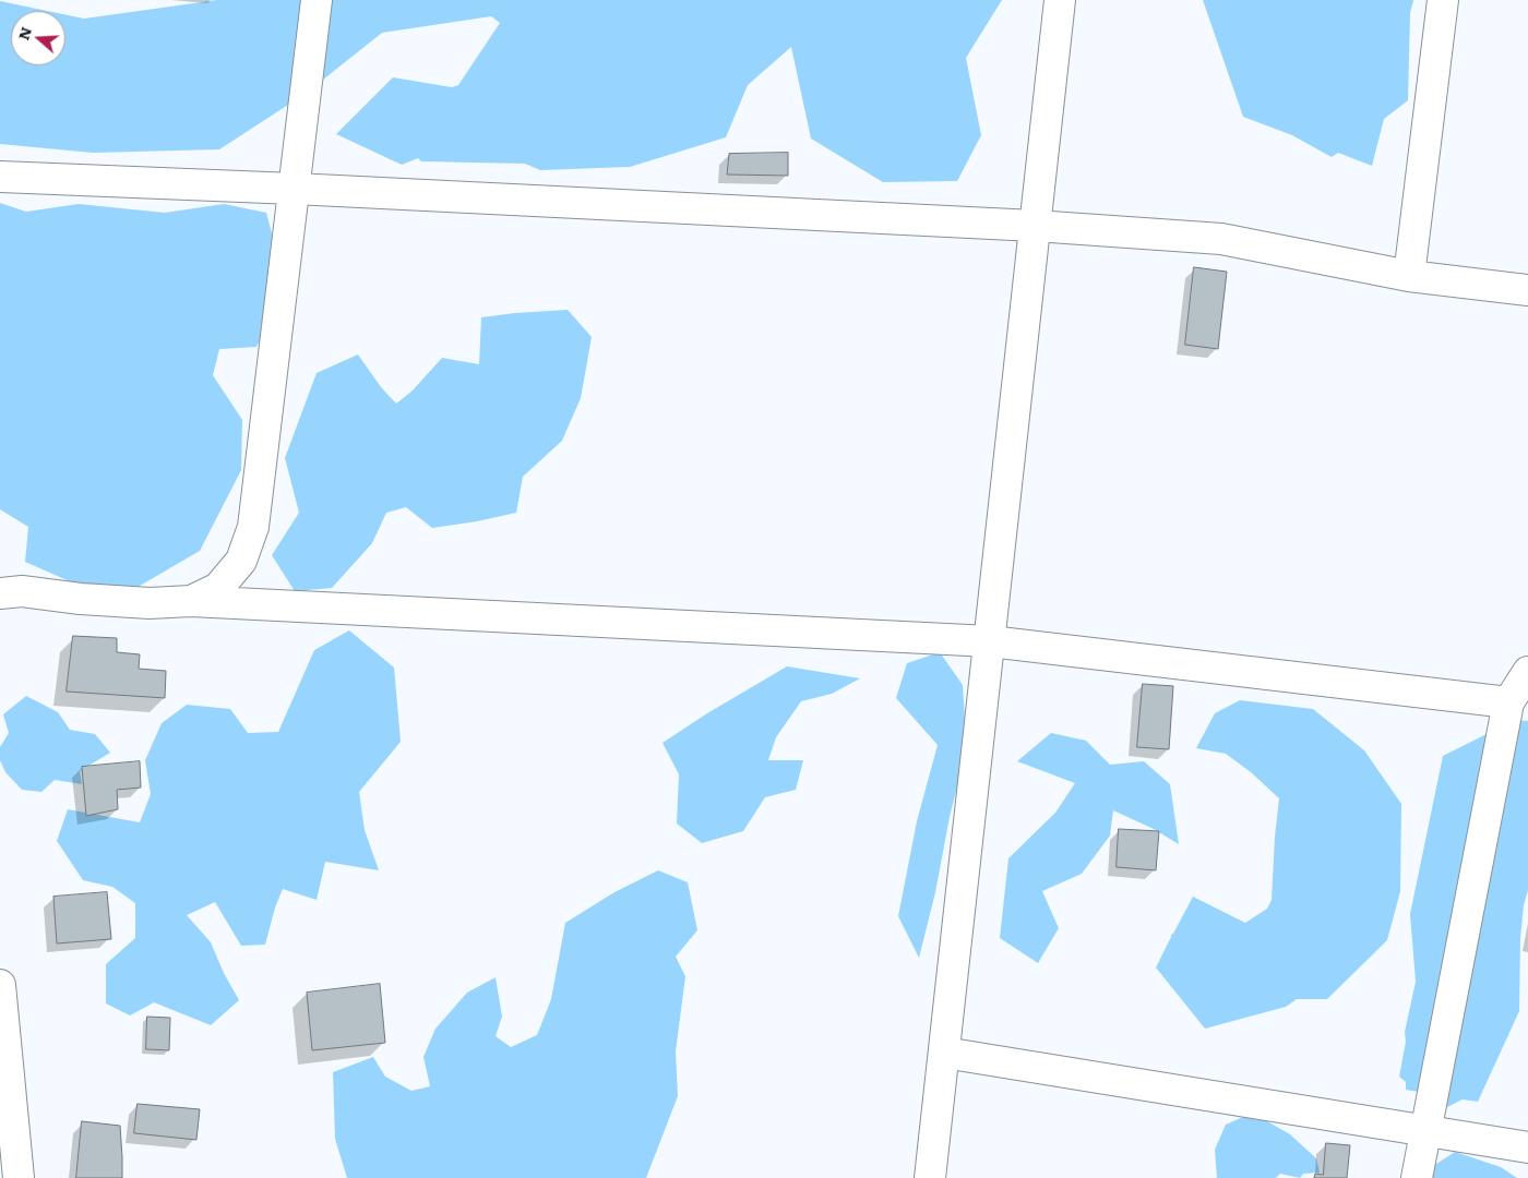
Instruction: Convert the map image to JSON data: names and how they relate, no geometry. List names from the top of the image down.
{
  "north": "left"
}
